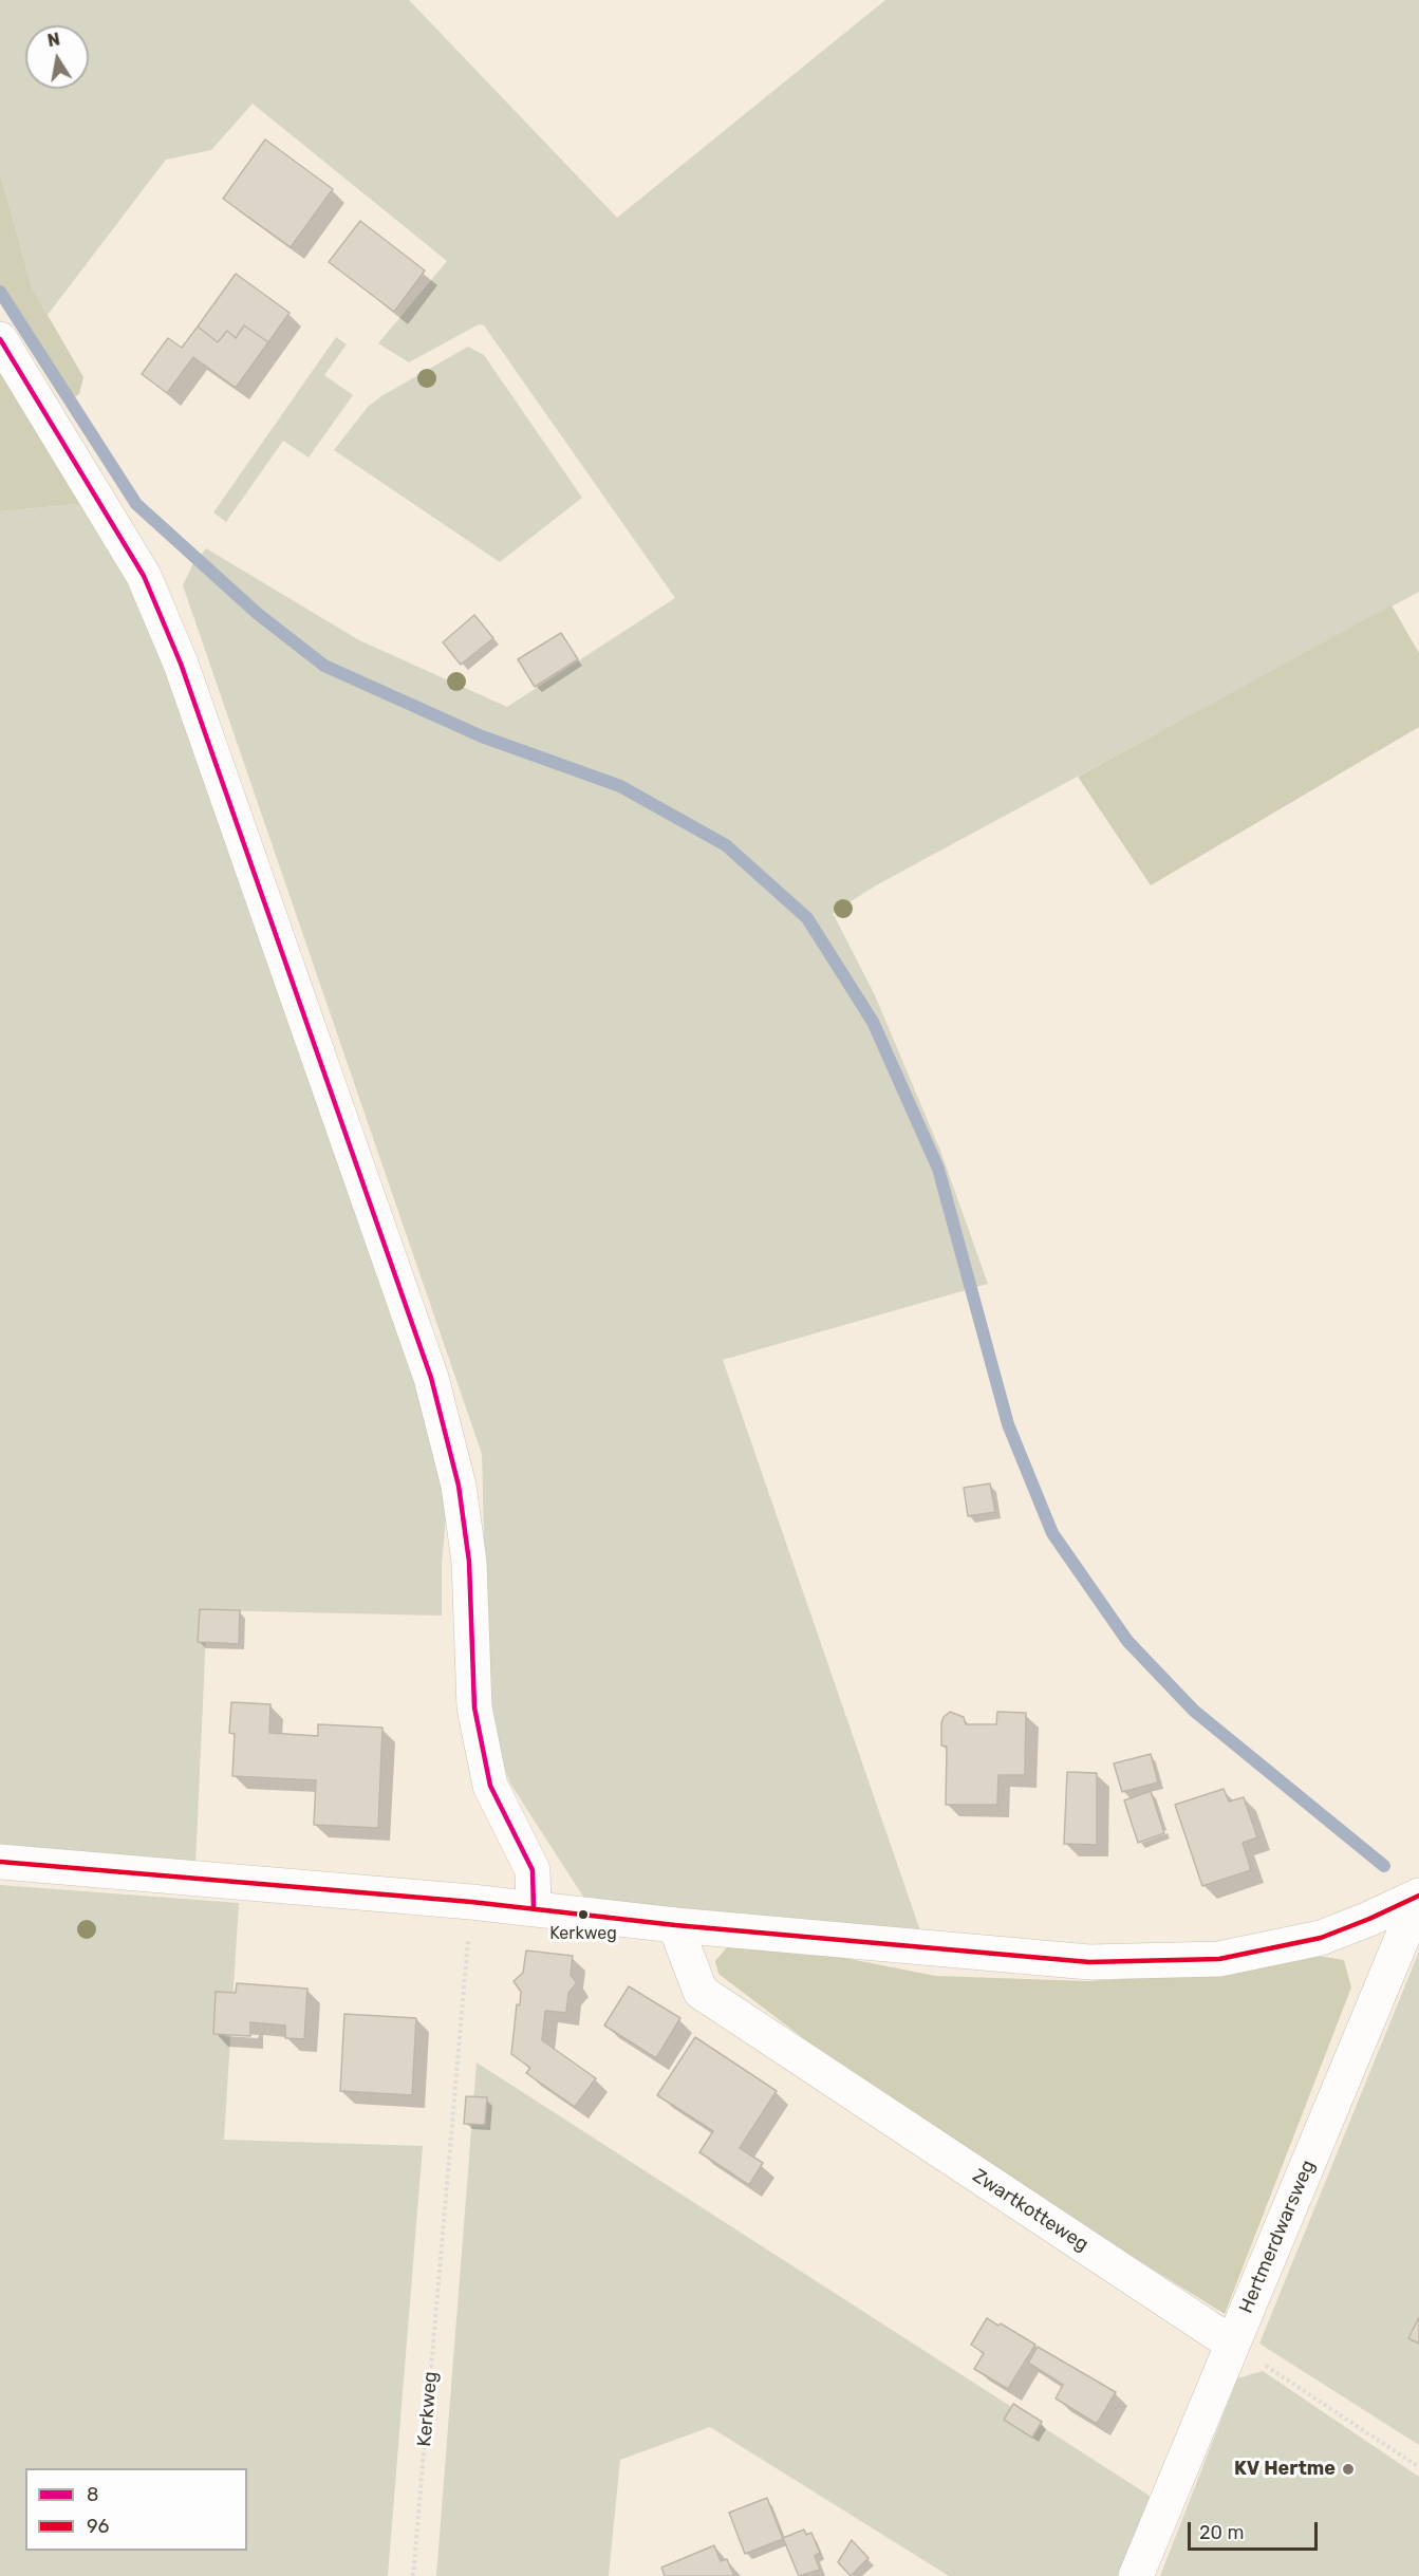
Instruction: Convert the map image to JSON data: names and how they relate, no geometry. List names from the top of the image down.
{
  "streets": {
    "street": ["Zwartkotteweg", "Hertmerdwarsweg"],
    "path": ["Kerkweg"]
  },
  "crossings": [
    ["Zwartkotteweg", "Hertmerdwarsweg"]
  ],
  "places": ["Kerkweg", "KV Hertme"],
  "lines": ["transit line 8", "transit line 96"],
  "legend": ["8", "96"],
  "scale_bar": "20 m",
  "north": "top"
}
